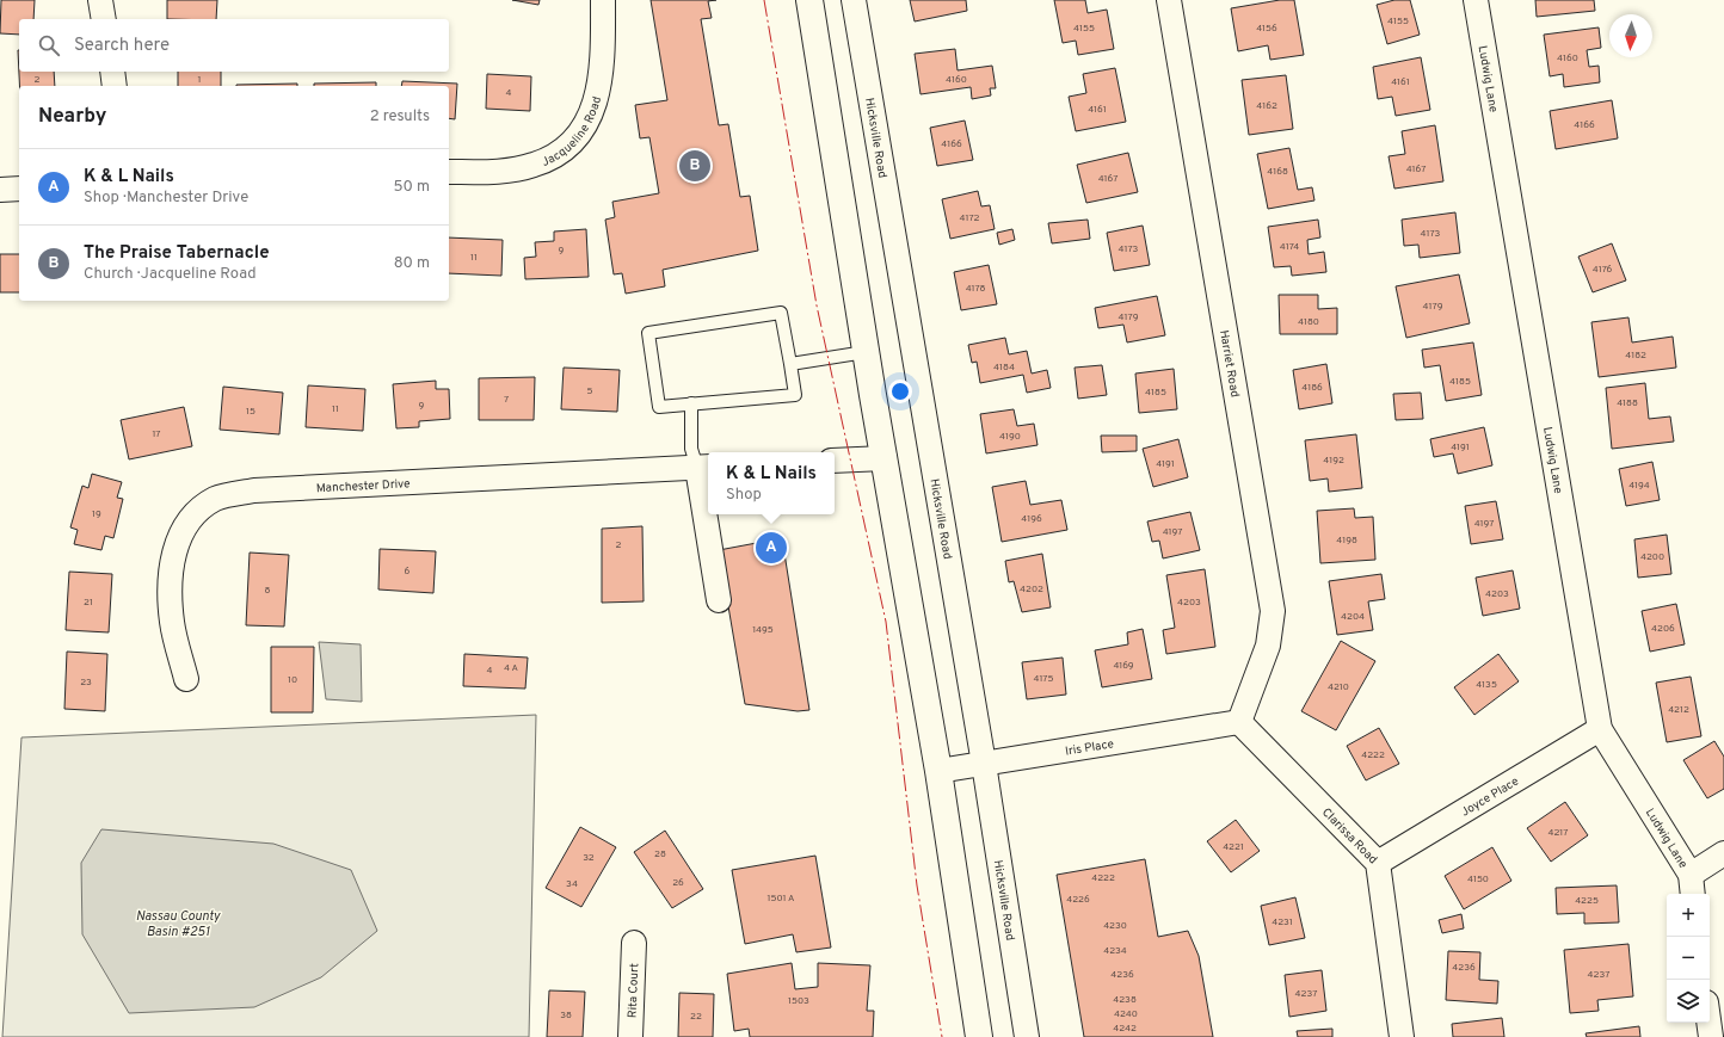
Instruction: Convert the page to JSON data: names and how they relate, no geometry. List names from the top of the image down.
{
  "streets": {
    "street": [
      "Ludwig Lane",
      "Jacqueline Road",
      "Hicksville Road",
      "Harriet Road",
      "Manchester Drive",
      "Iris Place",
      "Joyce Place",
      "Clarissa Road",
      "Rita Court"
    ]
  },
  "crossings": [
    ["Ludwig Lane", "Joyce Place"],
    ["Hicksville Road", "Iris Place"],
    ["Harriet Road", "Iris Place"],
    ["Harriet Road", "Clarissa Road"],
    ["Iris Place", "Clarissa Road"],
    ["Joyce Place", "Clarissa Road"]
  ],
  "water": ["Nassau County Basin #251"],
  "house_numbers": [
    "4155",
    "4155",
    "4156",
    "4160",
    "2",
    "1",
    "4160",
    "4161",
    "4",
    "4162",
    "4161",
    "4166",
    "4166",
    "4167",
    "4168",
    "4167",
    "4172",
    "4173",
    "4174",
    "4173",
    "9",
    "11",
    "4176",
    "4178",
    "4179",
    "4179",
    "4180",
    "4182",
    "4184",
    "4185",
    "4186",
    "5",
    "4185",
    "7",
    "4188",
    "9",
    "11",
    "15",
    "17",
    "4190",
    "4191",
    "4192",
    "4191",
    "4194",
    "19",
    "4196",
    "4197",
    "4197",
    "4198",
    "2",
    "4200",
    "6",
    "4202",
    "8",
    "4203",
    "21",
    "4203",
    "4204",
    "4206",
    "1495",
    "4169",
    "4 A",
    "4",
    "4175",
    "10",
    "23",
    "4135",
    "4210",
    "4212",
    "4222",
    "4217",
    "4221",
    "28",
    "32",
    "4222",
    "4150",
    "26",
    "34",
    "1501 A",
    "4226",
    "4225",
    "4231",
    "4230",
    "4234",
    "4236",
    "4236",
    "4237",
    "4237",
    "4238",
    "1503",
    "4240",
    "38",
    "22",
    "4242"
  ],
  "north": "bottom",
  "page": {
    "search": "Search here",
    "heading": ["Nearby", "2 results"],
    "pins": ["B", "A"],
    "list": [
      {
        "mark": "A",
        "name": "K & L Nails",
        "note": "Shop · Manchester Drive",
        "value": "50 m"
      },
      {
        "mark": "B",
        "name": "The Praise Tabernacle",
        "note": "Church · Jacqueline Road",
        "value": "80 m"
      }
    ],
    "popup": ["K & L Nails", "Shop"],
    "map_buttons": ["+", "−"]
  }
}
